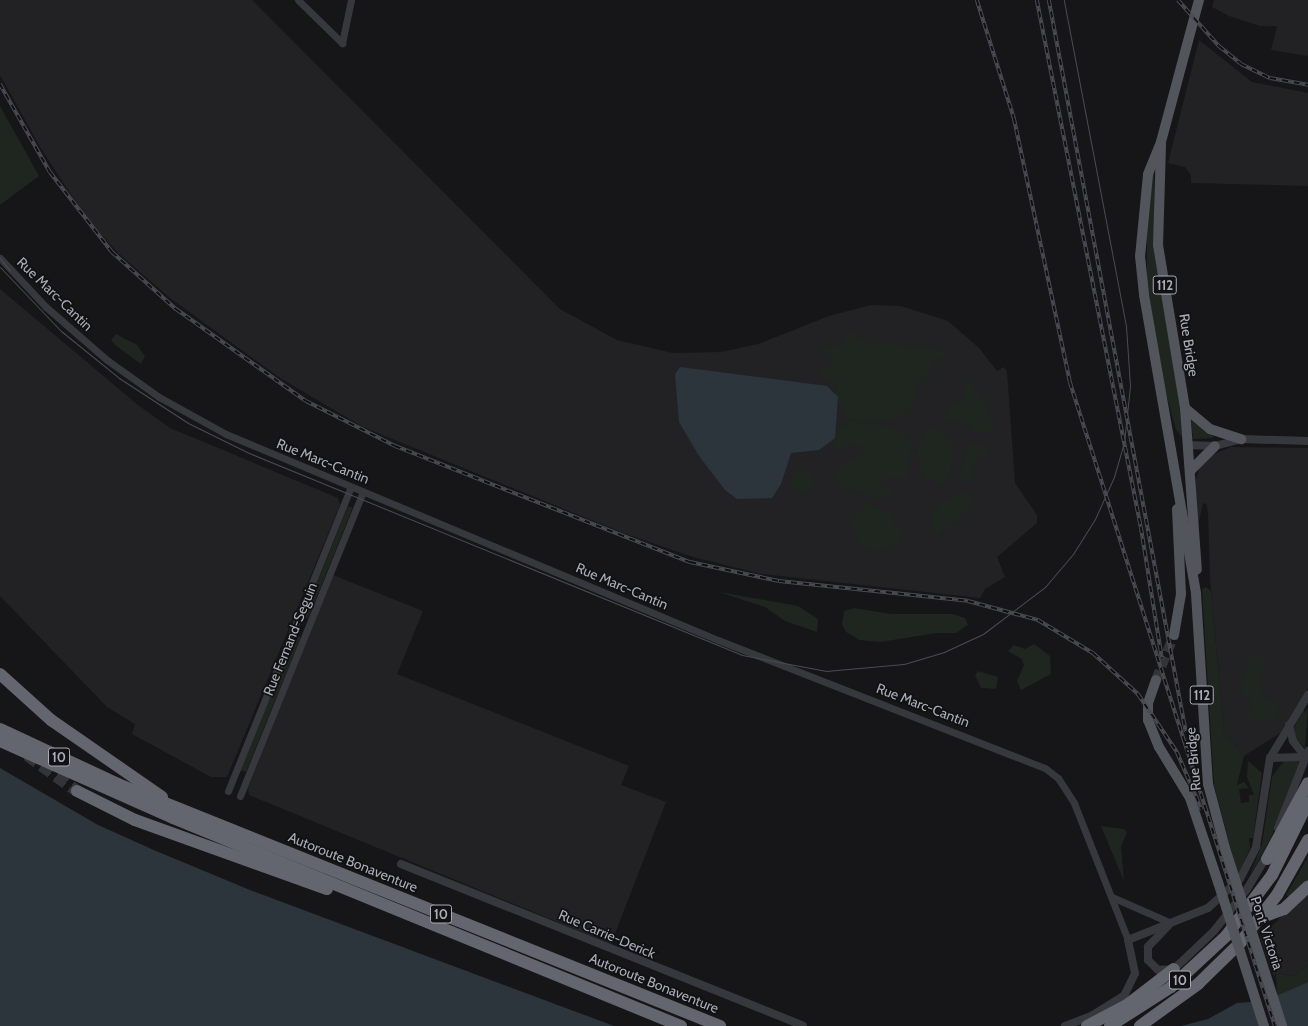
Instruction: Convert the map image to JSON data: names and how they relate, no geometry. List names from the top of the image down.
{
  "streets": {
    "highway": ["10", "Autoroute Bonaventure"],
    "main road": ["112", "Rue Bridge", "Pont Victoria"],
    "street": ["Rue Marc-Cantin", "Rue Fernand-Seguin", "Rue Carrie-Derick"]
  },
  "crossings": [
    ["Rue Marc-Cantin", "Rue Fernand-Seguin"],
    ["Rue Bridge", "Pont Victoria"]
  ]
}
